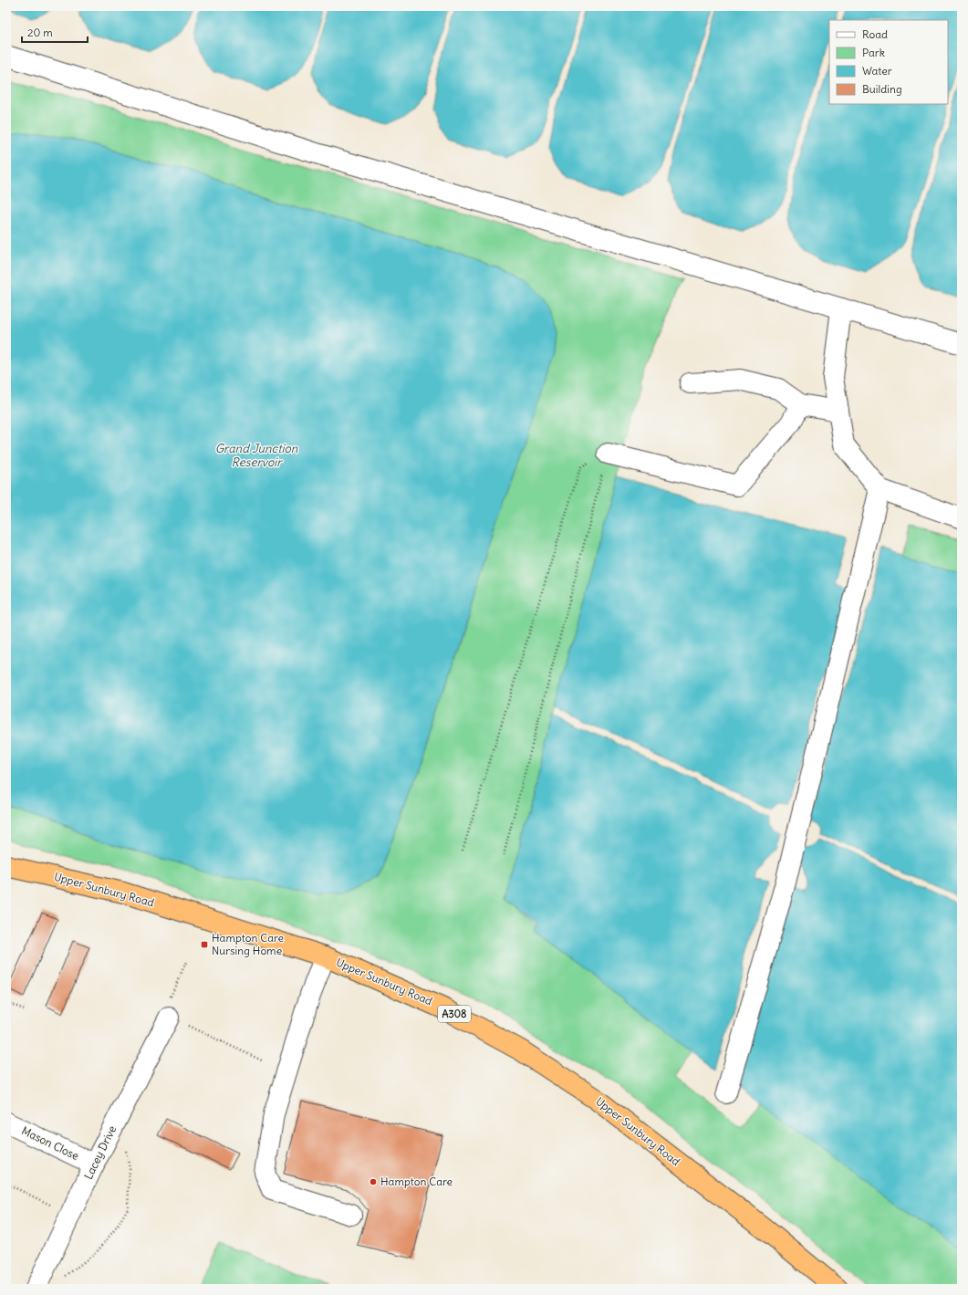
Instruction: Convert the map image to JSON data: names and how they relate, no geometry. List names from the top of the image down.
{
  "streets": {
    "highway": ["Upper Sunbury Road", "A308"],
    "street": ["Mason Close", "Lacey Drive"]
  },
  "crossings": [
    ["Mason Close", "Lacey Drive"]
  ],
  "water": ["Grand Junction Reservoir"],
  "places": {
    "transit": ["Hampton Care Nursing Home"],
    "other": ["Hampton Care"]
  },
  "legend": [
    "Road",
    "Park",
    "Water",
    "Building"
  ],
  "scale_bar": "20 m"
}
